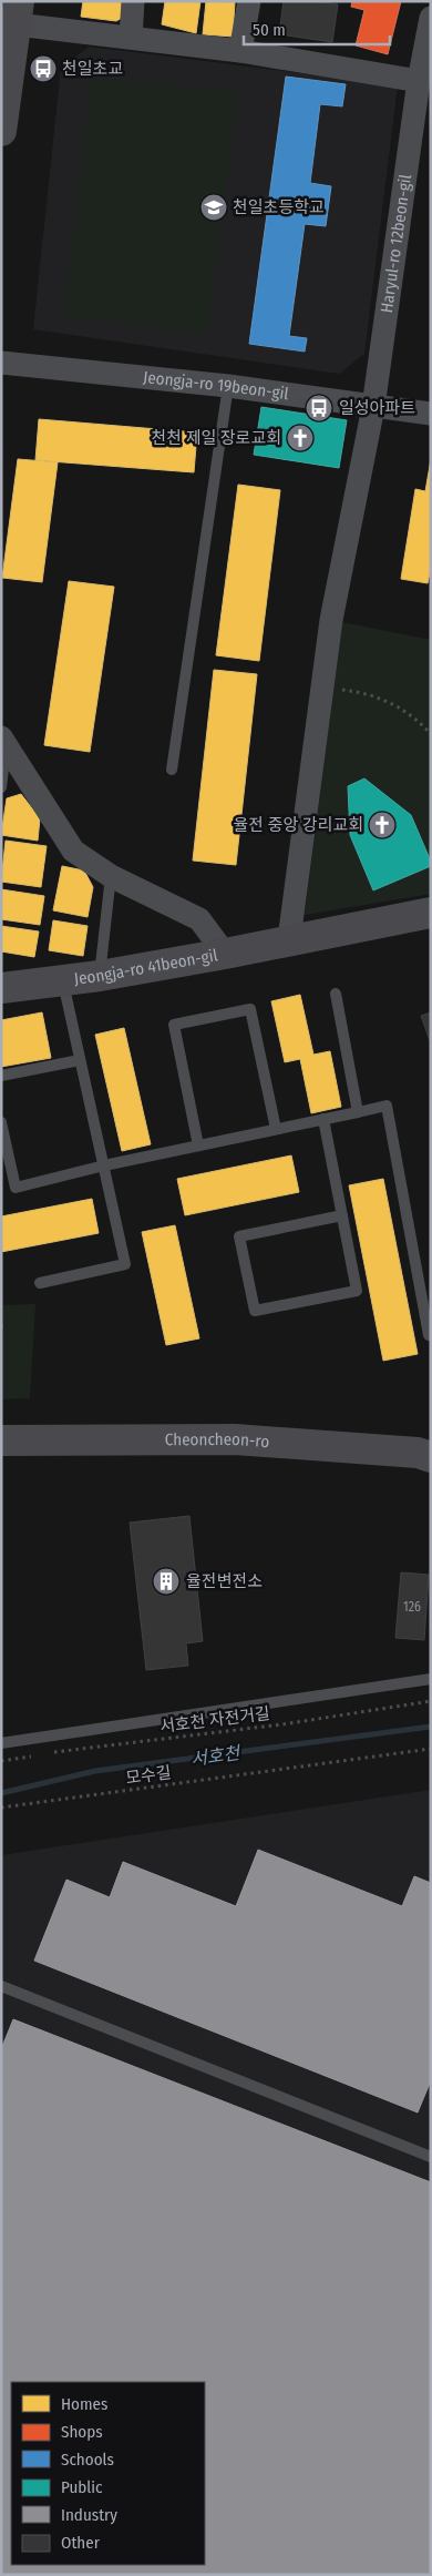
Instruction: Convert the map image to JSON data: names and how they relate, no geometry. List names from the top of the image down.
{
  "streets": {
    "street": [
      "Haryul-ro 12beon-gil",
      "Jeongja-ro 19beon-gil",
      "Jeongja-ro 41beon-gil",
      "Cheoncheon-ro"
    ],
    "path": ["서호천 자전거길", "모수길"]
  },
  "crossings": [
    ["Haryul-ro 12beon-gil", "Jeongja-ro 19beon-gil"],
    ["Haryul-ro 12beon-gil", "Jeongja-ro 41beon-gil"]
  ],
  "water": ["서호천"],
  "places": {
    "bus stop": ["천일초교", "일성아파트"],
    "school or university": ["천일초등학교"],
    "church": ["천천 제일 장로교회", "율전 중앙 강리교회"],
    "building": ["율전변전소"]
  },
  "house_numbers": ["126"],
  "legend": [
    "Homes",
    "Shops",
    "Schools",
    "Public",
    "Industry",
    "Other"
  ],
  "scale_bar": "50 m"
}
